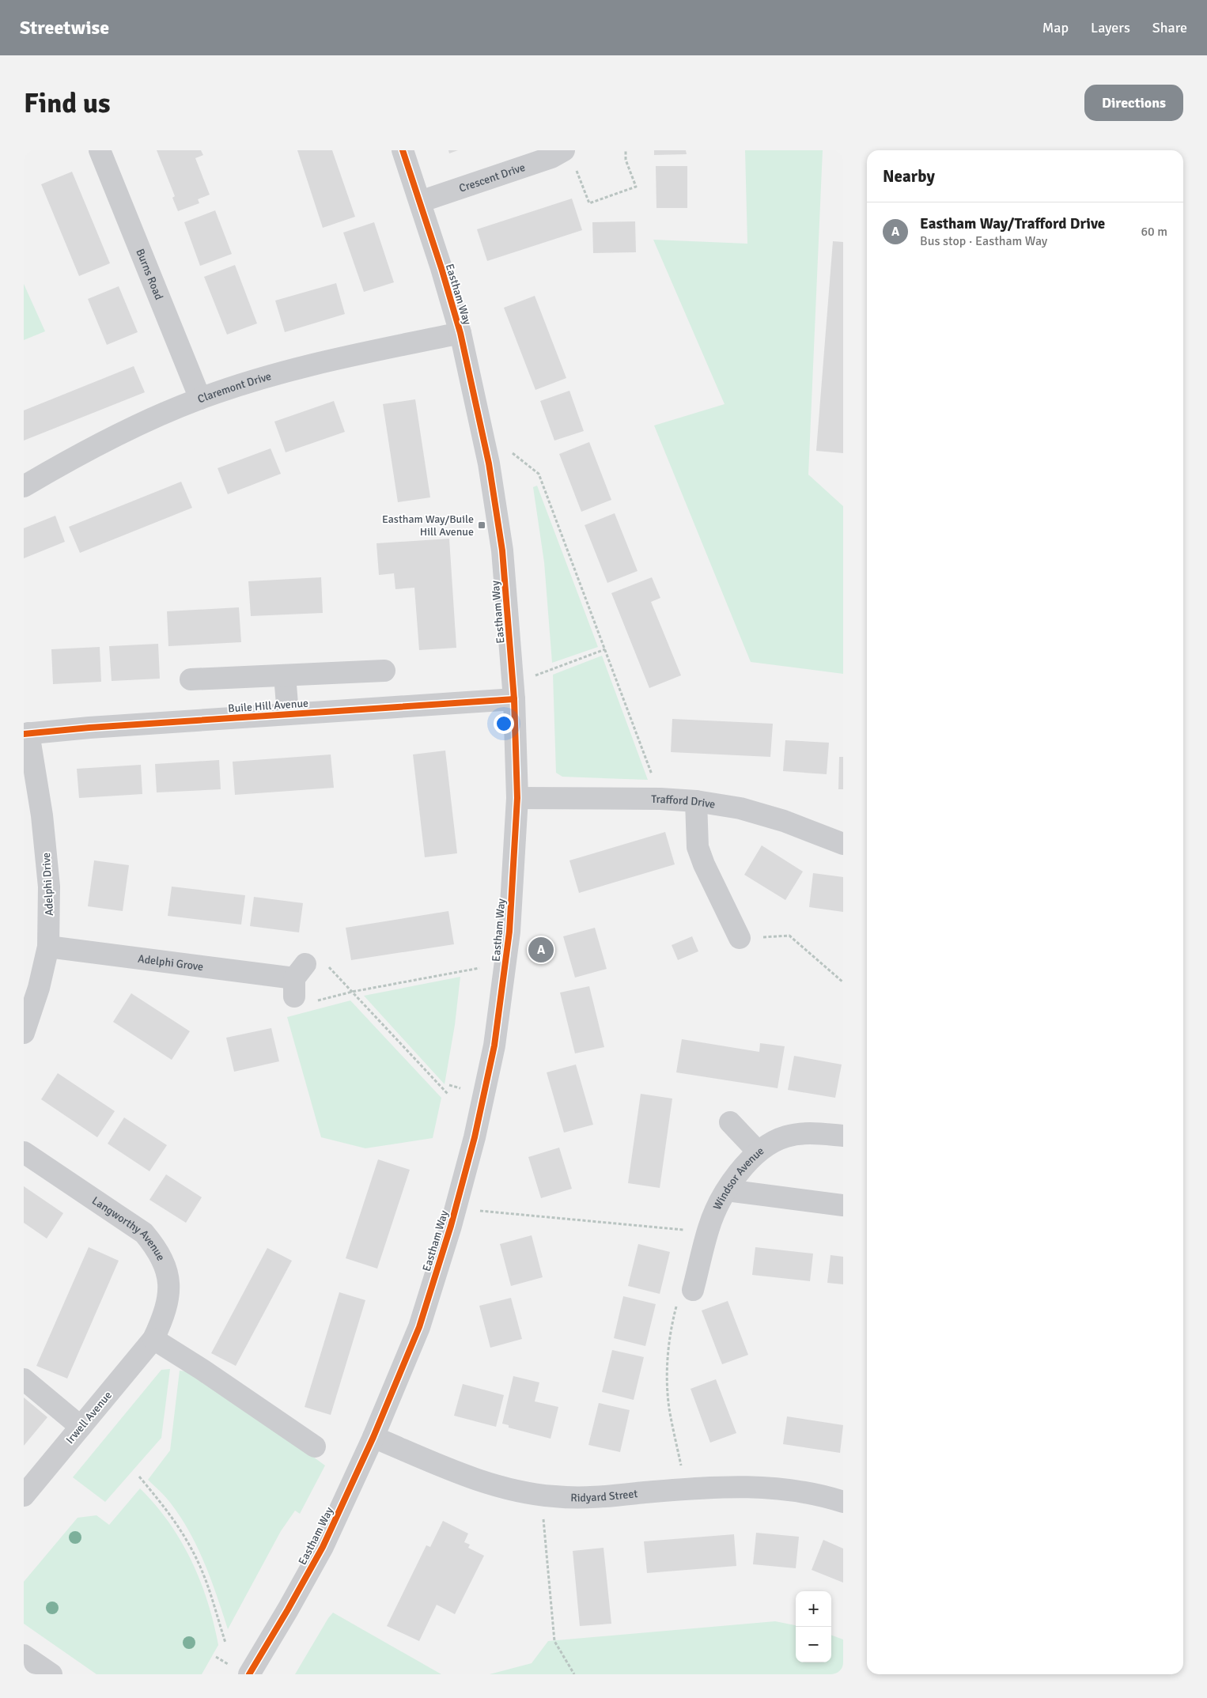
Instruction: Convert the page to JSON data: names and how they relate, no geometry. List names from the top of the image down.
{
  "streets": {
    "street": [
      "Crescent Drive",
      "Burns Road",
      "Eastham Way",
      "Claremont Drive",
      "Buile Hill Avenue",
      "Trafford Drive",
      "Adelphi Drive",
      "Adelphi Grove",
      "Windsor Avenue",
      "Langworthy Avenue",
      "Irwell Avenue",
      "Ridyard Street"
    ]
  },
  "crossings": [
    ["Crescent Drive", "Eastham Way"],
    ["Burns Road", "Claremont Drive"],
    ["Eastham Way", "Claremont Drive"],
    ["Eastham Way", "Buile Hill Avenue"],
    ["Eastham Way", "Trafford Drive"],
    ["Eastham Way", "Ridyard Street"],
    ["Buile Hill Avenue", "Adelphi Drive"],
    ["Adelphi Drive", "Adelphi Grove"],
    ["Langworthy Avenue", "Irwell Avenue"]
  ],
  "places": {
    "transit": ["Eastham Way/Buile Hill Avenue"]
  },
  "page": {
    "header": "Streetwise",
    "nav": ["Map", "Layers", "Share"],
    "buttons": "Directions",
    "title": "Find us",
    "heading": "Nearby",
    "list": [
      {
        "mark": "A",
        "name": "Eastham Way/Trafford Drive",
        "note": "Bus stop · Eastham Way",
        "value": "60 m"
      }
    ],
    "pins": "A",
    "map_buttons": ["+", "−"]
  }
}
